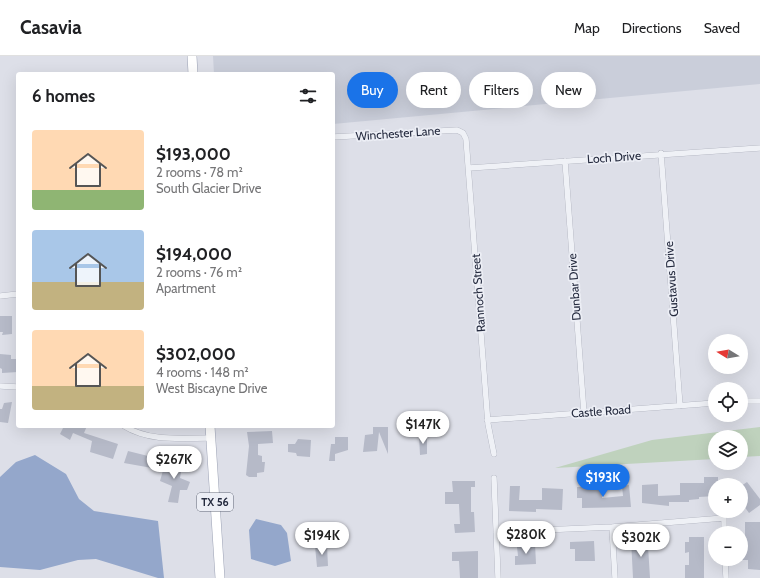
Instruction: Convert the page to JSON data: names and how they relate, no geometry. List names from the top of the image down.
{
  "streets": {
    "main road": ["TX 56"],
    "street": [
      "Winchester Lane",
      "Loch Drive",
      "Gustavus Drive",
      "Dunbar Drive",
      "Rannoch Street",
      "Castle Road"
    ]
  },
  "crossings": [
    ["Winchester Lane", "Rannoch Street"],
    ["Loch Drive", "Gustavus Drive"],
    ["Loch Drive", "Dunbar Drive"],
    ["Loch Drive", "Rannoch Street"],
    ["Gustavus Drive", "Castle Road"],
    ["Dunbar Drive", "Castle Road"],
    ["Rannoch Street", "Castle Road"]
  ],
  "north": "left",
  "page": {
    "header": "Casavia",
    "nav": ["Map", "Directions", "Saved"],
    "chip": [
      "Buy",
      "Rent",
      "Filters",
      "New"
    ],
    "heading": "6 homes",
    "list": [
      {
        "name": "$193,000",
        "note": "2 rooms · 78 m² · South Glacier Drive"
      },
      {
        "name": "$194,000",
        "note": "2 rooms · 76 m² · Apartment"
      },
      {
        "name": "$302,000",
        "note": "4 rooms · 148 m² · West Biscayne Drive"
      }
    ],
    "map_buttons": ["+", "−"],
    "price": [
      "$147K",
      "$267K",
      "$193K",
      "$280K",
      "$194K",
      "$302K"
    ]
  }
}
